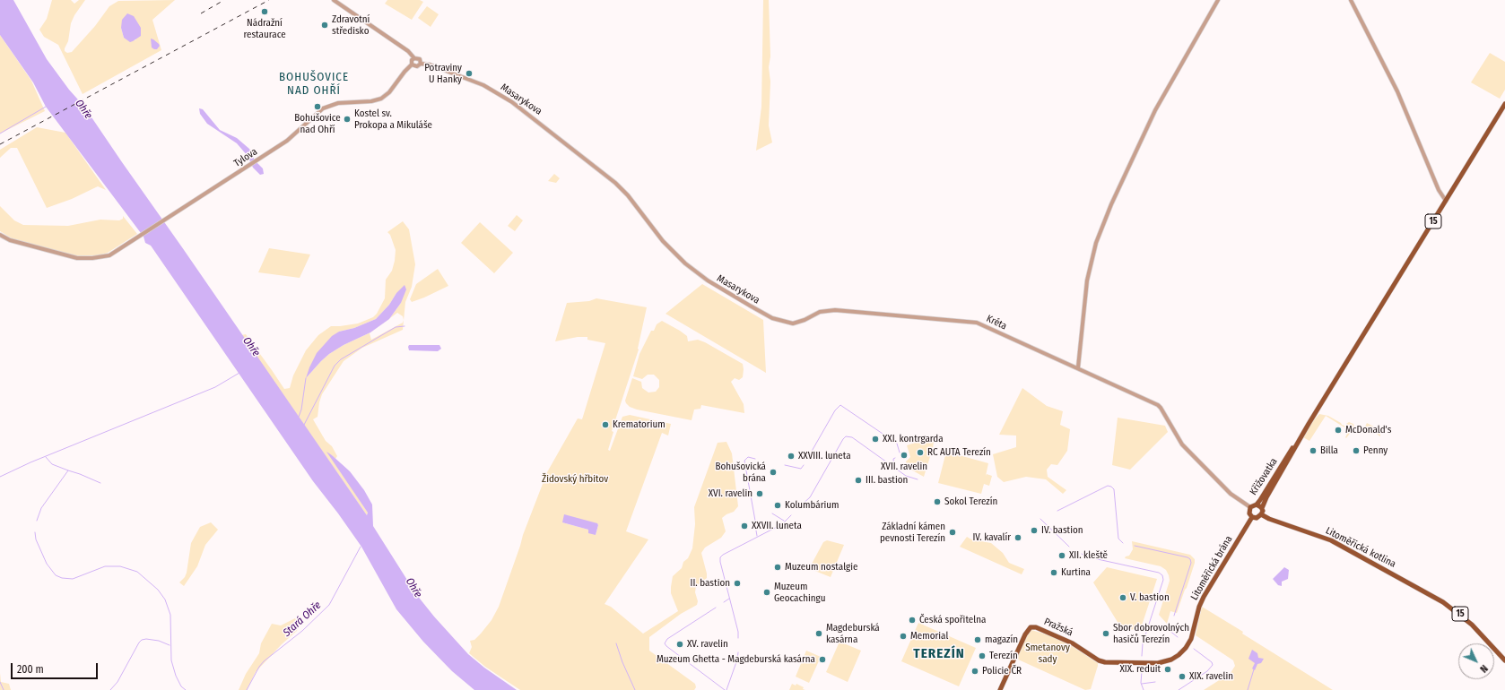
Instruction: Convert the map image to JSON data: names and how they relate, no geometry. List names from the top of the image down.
{
  "streets": {
    "main road": [
      "15",
      "Křižovatka",
      "Litoměřická kotlina",
      "Litoměřická brána",
      "Pražská"
    ],
    "street": ["Masarykova", "Tylova", "Kréta"]
  },
  "crossings": [
    ["Masarykova", "Tylova"],
    ["Masarykova", "Kréta"],
    ["15", "Kréta"],
    ["15", "Křižovatka"],
    ["15", "Litoměřická kotlina"],
    ["15", "Litoměřická brána"],
    ["Kréta", "Křižovatka"],
    ["Kréta", "Litoměřická kotlina"],
    ["Kréta", "Litoměřická brána"],
    ["Křižovatka", "Litoměřická kotlina"],
    ["Křižovatka", "Litoměřická brána"],
    ["Litoměřická kotlina", "Litoměřická brána"],
    ["Litoměřická brána", "Pražská"]
  ],
  "districts": ["BOHUŠOVICE NAD OHŘÍ", "TEREZÍN"],
  "water": ["Ohře", "Stará Ohře"],
  "parks": ["Židovský hřbitov", "Smetanovy sady"],
  "places": [
    "Nádražní restaurace",
    "Zdravotní středisko",
    "Potraviny U Hanky",
    "Bohušovice nad Ohří",
    "Kostel sv. Prokopa a Mikuláše",
    "Krematorium",
    "McDonald's",
    "XXI. kontrgarda",
    "Billa",
    "Penny",
    "RC AUTA Terezín",
    "XVII. ravelin",
    "XXVIII. luneta",
    "Bohušovická brána",
    "III. bastion",
    "XVI. ravelin",
    "Sokol Terezín",
    "Kolumbárium",
    "XXVII. luneta",
    "IV. bastion",
    "Základní kámen pevnosti Terezín",
    "IV. kavalír",
    "XII. kleště",
    "Muzeum nostalgie",
    "Kurtina",
    "II. bastion",
    "Muzeum Geocachingu",
    "V. bastion",
    "Česká spořitelna",
    "Magdeburská kasárna",
    "Sbor dobrovolných hasičů Terezín",
    "Memorial",
    "magazín",
    "XV. ravelin",
    "Terezín",
    "Muzeum Ghetta - Magdeburská kasárna",
    "XIX. reduit",
    "Policie ČR",
    "XIX. ravelin"
  ],
  "scale_bar": "200 m",
  "north": "bottom right"
}
